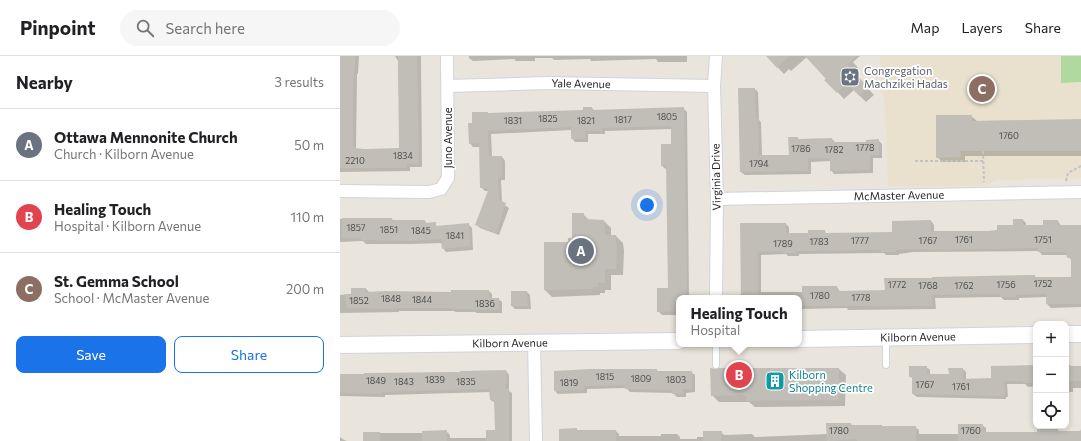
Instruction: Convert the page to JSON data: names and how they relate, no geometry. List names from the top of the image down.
{
  "streets": {
    "street": [
      "Yale Avenue",
      "Juno Avenue",
      "Virginia Drive",
      "McMaster Avenue",
      "Kilborn Avenue"
    ]
  },
  "crossings": [
    ["Yale Avenue", "Juno Avenue"],
    ["Yale Avenue", "Virginia Drive"],
    ["Virginia Drive", "McMaster Avenue"]
  ],
  "places": {
    "synagogue": ["Congregation Machzikei Hadas"],
    "building": ["Kilborn Shopping Centre"]
  },
  "house_numbers": [
    "1805",
    "1825",
    "1817",
    "1831",
    "1821",
    "1760",
    "1778",
    "1786",
    "1782",
    "1834",
    "2210",
    "1794",
    "1857",
    "1851",
    "1845",
    "1841",
    "1761",
    "1751",
    "1777",
    "1767",
    "1783",
    "1789",
    "1752",
    "1772",
    "1756",
    "1768",
    "1762",
    "1780",
    "1778",
    "1848",
    "1844",
    "1852",
    "1836",
    "1815",
    "1809",
    "1839",
    "1803",
    "1849",
    "1843",
    "1835",
    "1819",
    "1767",
    "1761",
    "1780",
    "1760"
  ],
  "page": {
    "header": "Pinpoint",
    "search": "Search here",
    "nav": ["Map", "Layers", "Share"],
    "heading": ["Nearby", "3 results"],
    "pins": ["C", "A", "B"],
    "list": [
      {
        "mark": "A",
        "name": "Ottawa Mennonite Church",
        "note": "Church · Kilborn Avenue",
        "value": "50 m"
      },
      {
        "mark": "B",
        "name": "Healing Touch",
        "note": "Hospital · Kilborn Avenue",
        "value": "110 m"
      },
      {
        "mark": "C",
        "name": "St. Gemma School",
        "note": "School · McMaster Avenue",
        "value": "200 m"
      }
    ],
    "popup": ["Healing Touch", "Hospital"],
    "map_buttons": ["+", "−"],
    "buttons": ["Save", "Share"]
  }
}
